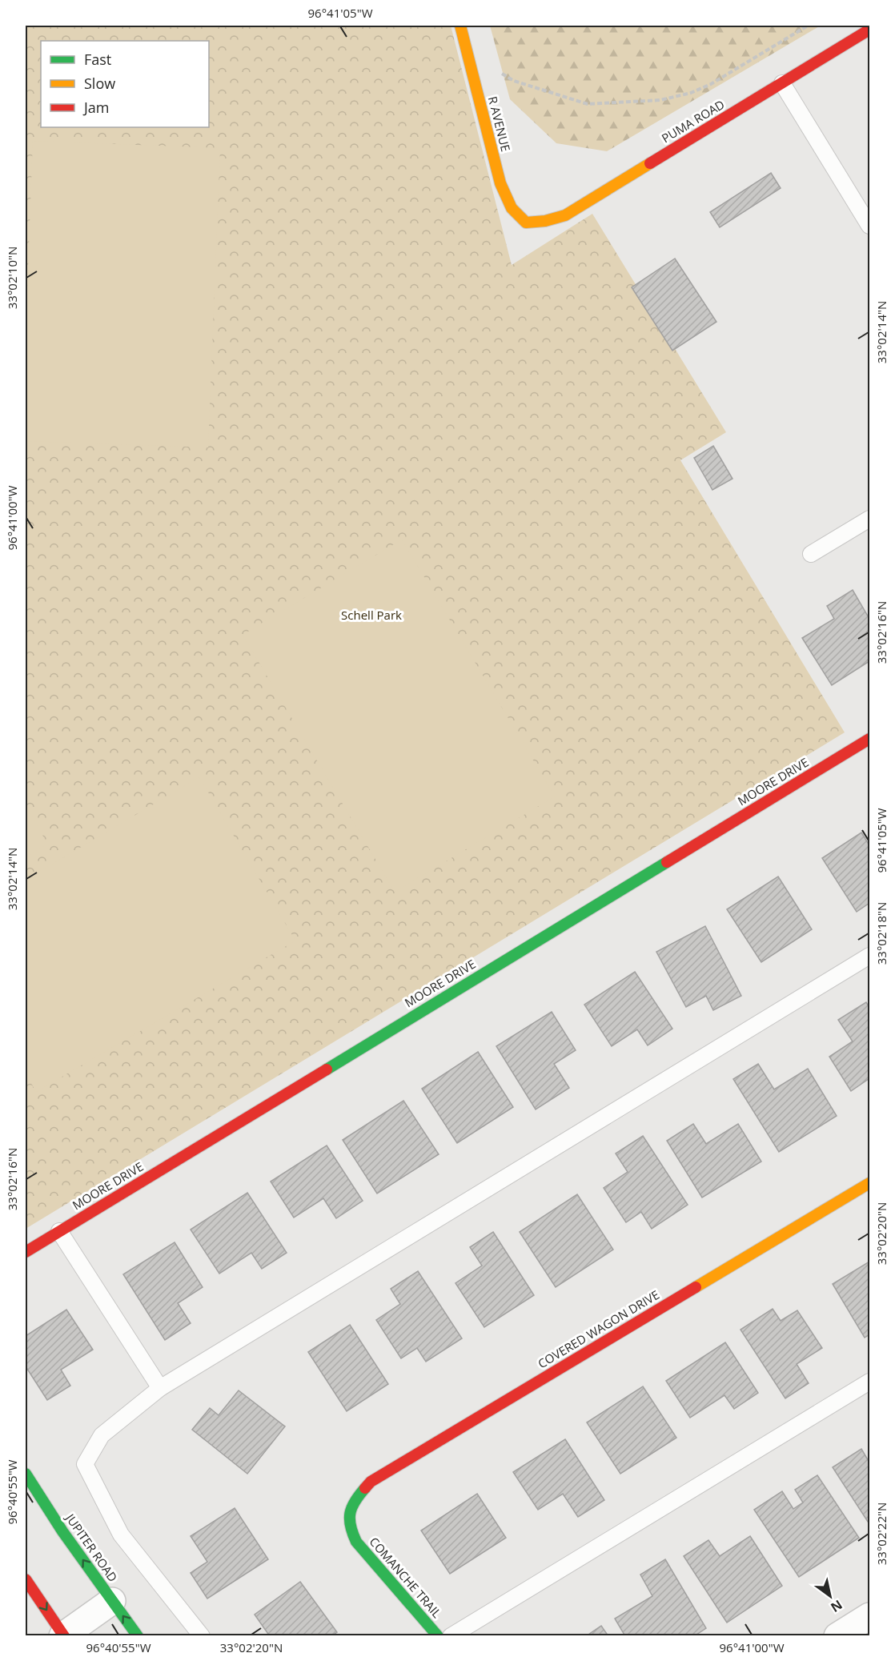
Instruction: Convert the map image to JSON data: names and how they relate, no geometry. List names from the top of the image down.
{
  "streets": {
    "street": [
      "PUMA ROAD",
      "R AVENUE",
      "MOORE DRIVE",
      "COVERED WAGON DRIVE",
      "JUPITER ROAD",
      "COMANCHE TRAIL"
    ]
  },
  "crossings": [
    ["PUMA ROAD", "R AVENUE"],
    ["COVERED WAGON DRIVE", "COMANCHE TRAIL"]
  ],
  "parks": ["Schell Park"],
  "legend": ["Fast", "Slow", "Jam"],
  "north": "bottom right",
  "coordinates": [
    "96°41'05\"W",
    "33°02'10\"N",
    "33°02'14\"N",
    "96°41'00\"W",
    "33°02'16\"N",
    "33°02'18\"N",
    "33°02'20\"N",
    "96°40'55\"W",
    "33°02'22\"N"
  ]
}
